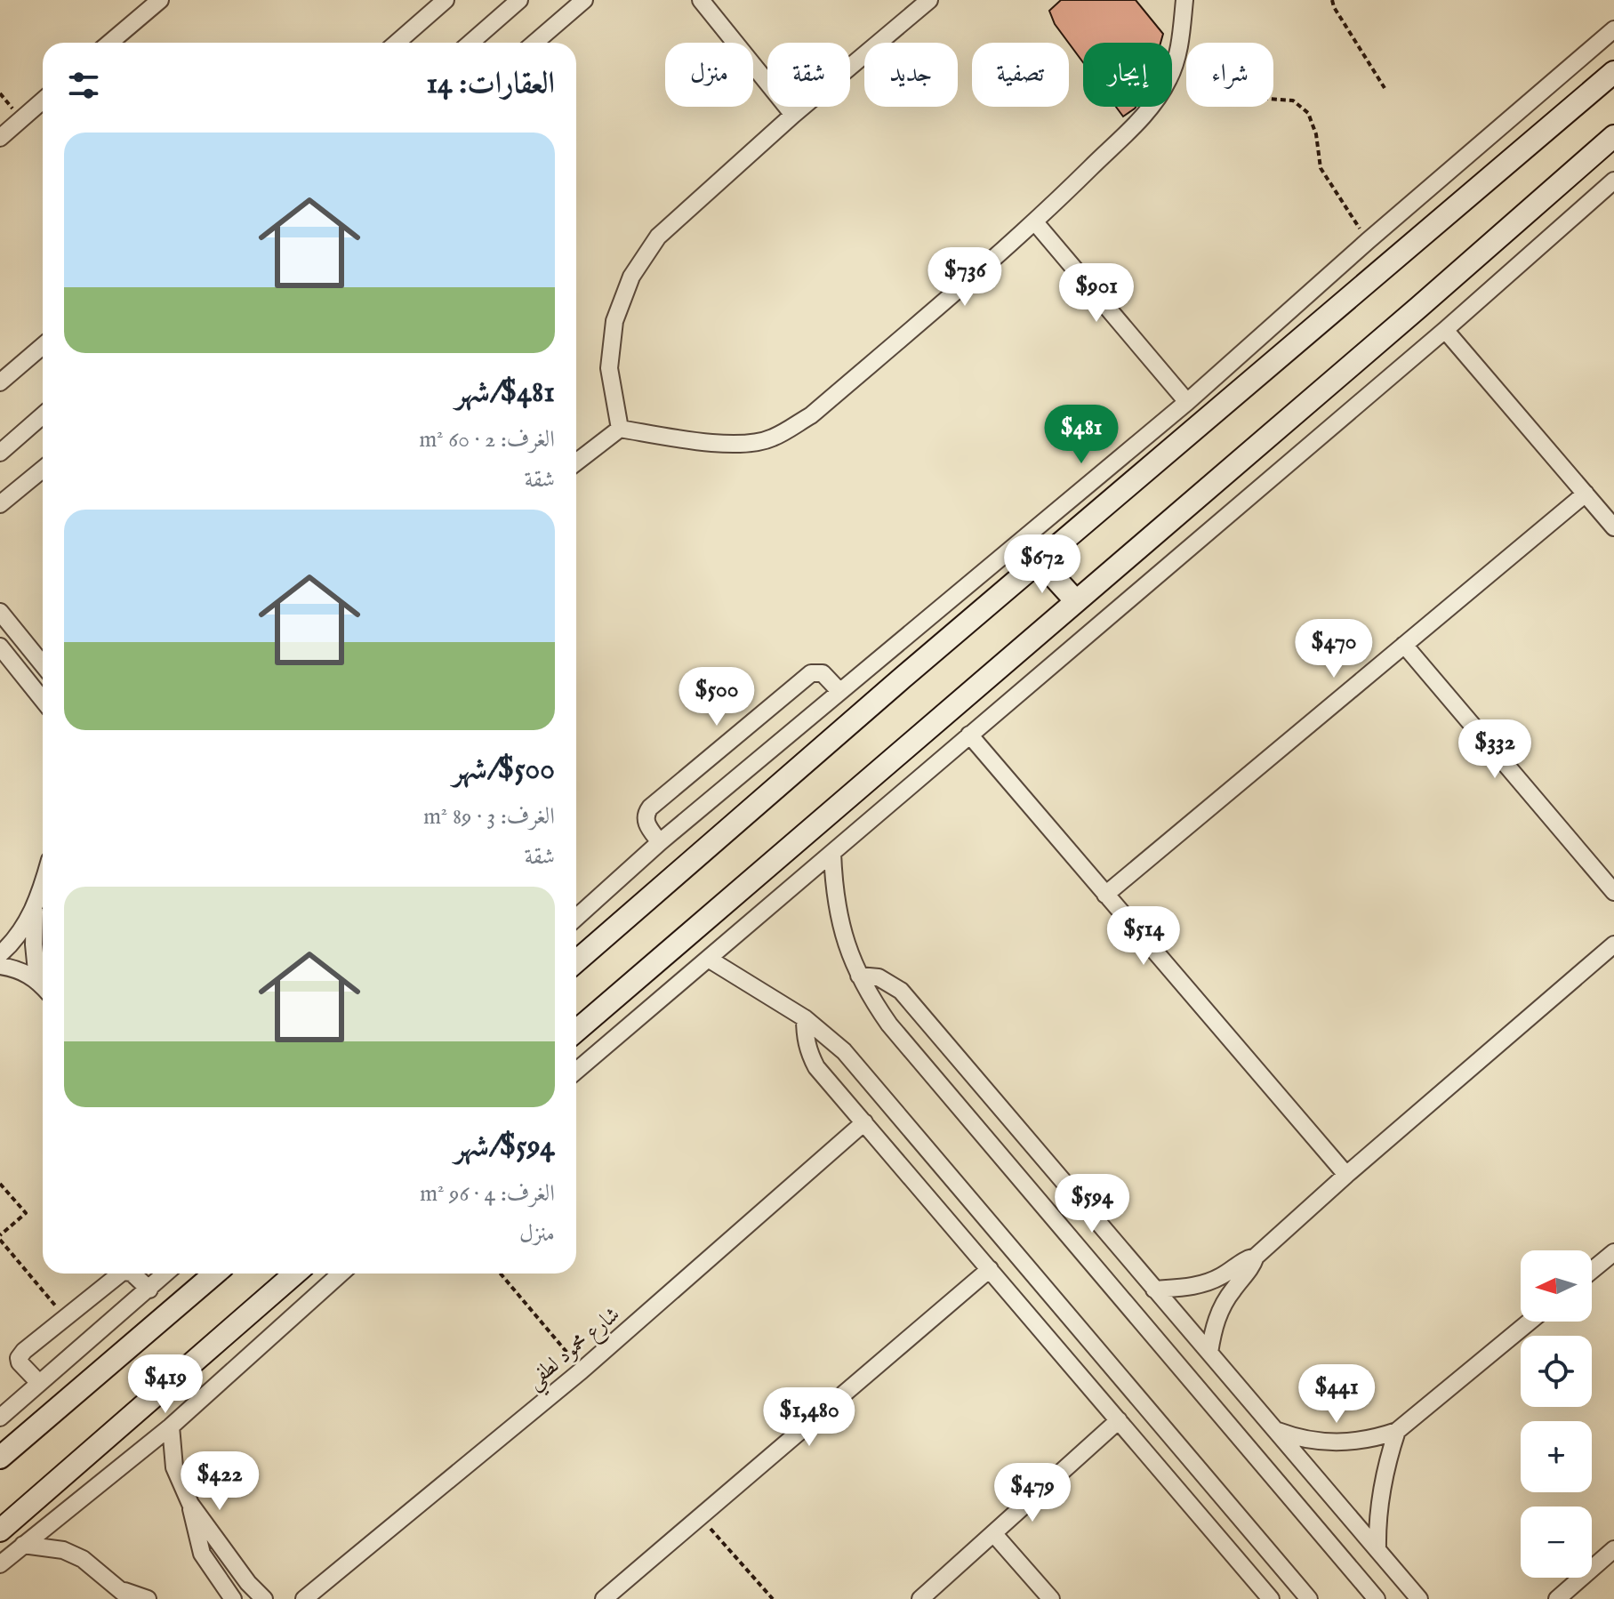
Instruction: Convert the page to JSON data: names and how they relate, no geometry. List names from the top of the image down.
{
  "streets": {
    "street": ["شارع محمود لطفي"]
  },
  "north": "left",
  "page": {
    "chip": [
      "شراء",
      "إيجار",
      "تصفية",
      "جديد",
      "شقة",
      "منزل"
    ],
    "heading": "العقارات: 14",
    "list": [
      {
        "name": "$481/شهر",
        "note": "الغرف: 2 · 60 m² · شقة"
      },
      {
        "name": "$500/شهر",
        "note": "الغرف: 3 · 89 m² · شقة"
      },
      {
        "name": "$594/شهر",
        "note": "الغرف: 4 · 96 m² · منزل"
      }
    ],
    "price": [
      "$736",
      "$901",
      "$481",
      "$672",
      "$470",
      "$500",
      "$332",
      "$514",
      "$594",
      "$419",
      "$441",
      "$1,480",
      "$422",
      "$479"
    ],
    "map_buttons": ["+", "−"]
  }
}
